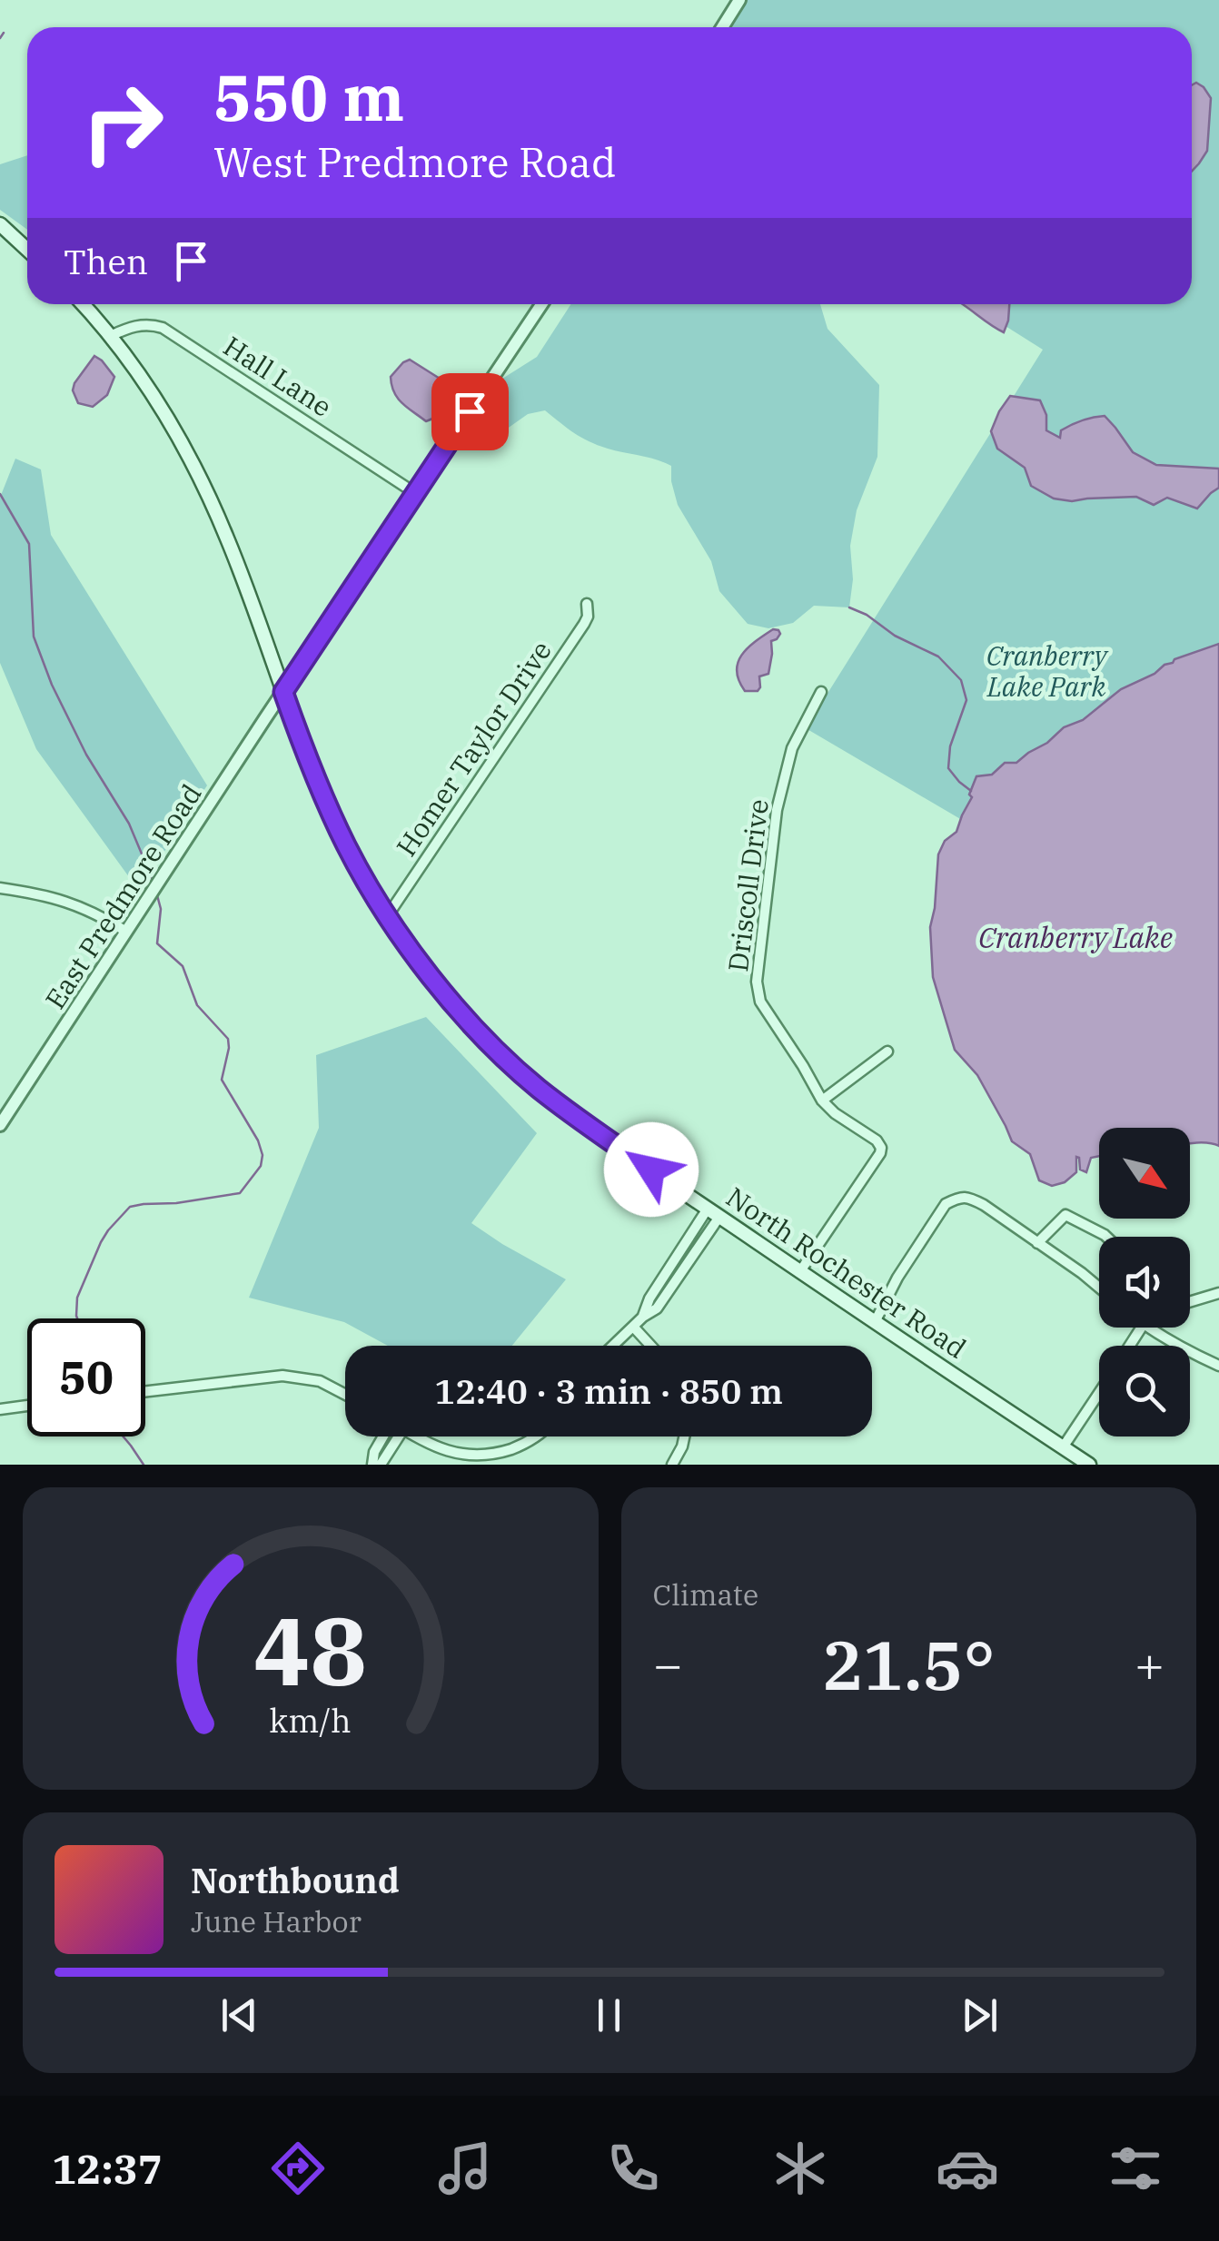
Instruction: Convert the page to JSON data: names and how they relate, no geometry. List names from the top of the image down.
{
  "streets": {
    "main road": ["North Rochester Road"],
    "street": [
      "Hall Lane",
      "Homer Taylor Drive",
      "Driscoll Drive",
      "East Predmore Road"
    ]
  },
  "crossings": [
    ["Hall Lane", "East Predmore Road"],
    ["Hall Lane", "North Rochester Road"],
    ["Homer Taylor Drive", "North Rochester Road"],
    ["Driscoll Drive", "North Rochester Road"],
    ["East Predmore Road", "North Rochester Road"]
  ],
  "water": ["Cranberry Lake"],
  "parks": ["Cranberry Lake Park"],
  "north": "bottom right",
  "page": {
    "turn": ["550 m", "West Predmore Road"],
    "then": "Then",
    "limit": "50",
    "trip": "12:40 · 3 min · 850 m",
    "tile": "Climate",
    "heat": ["−", "21.5°", "+"],
    "song": ["Northbound", "June Harbor"],
    "tabs": "12:37",
    "gauge": ["48", "km/h"]
  }
}
